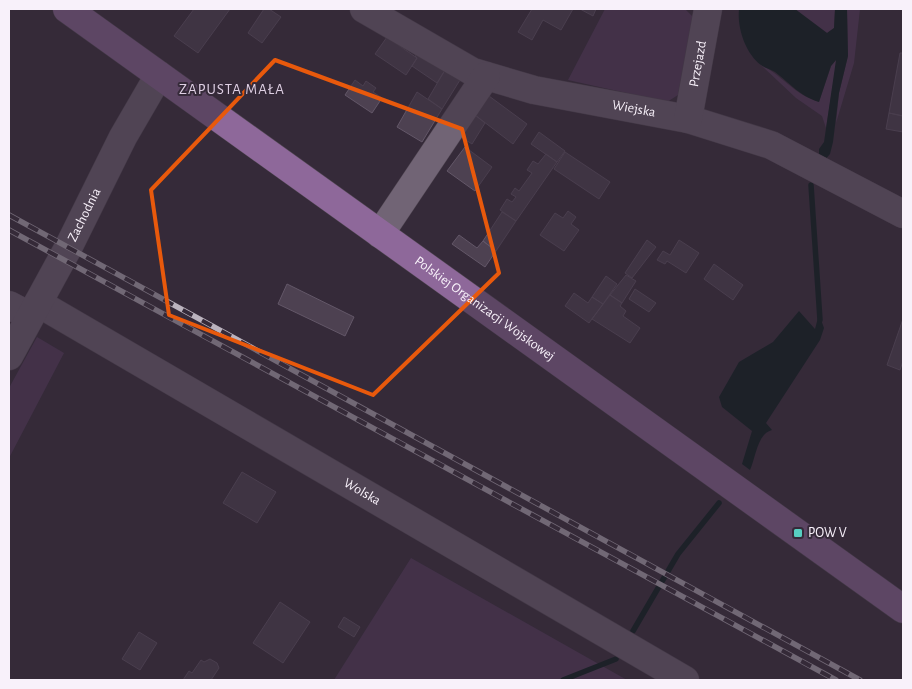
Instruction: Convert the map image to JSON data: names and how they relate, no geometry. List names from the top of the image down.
{
  "streets": {
    "main road": ["Polskiej Organizacji Wojskowej"],
    "street": [
      "Przejazd",
      "Wiejska",
      "Zachodnia",
      "Wolska"
    ]
  },
  "crossings": [
    ["Przejazd", "Wiejska"],
    ["Zachodnia", "Polskiej Organizacji Wojskowej"],
    ["Zachodnia", "Wolska"]
  ],
  "districts": ["ZAPUSTA MAŁA"],
  "places": {
    "transit": ["POW V"]
  }
}
